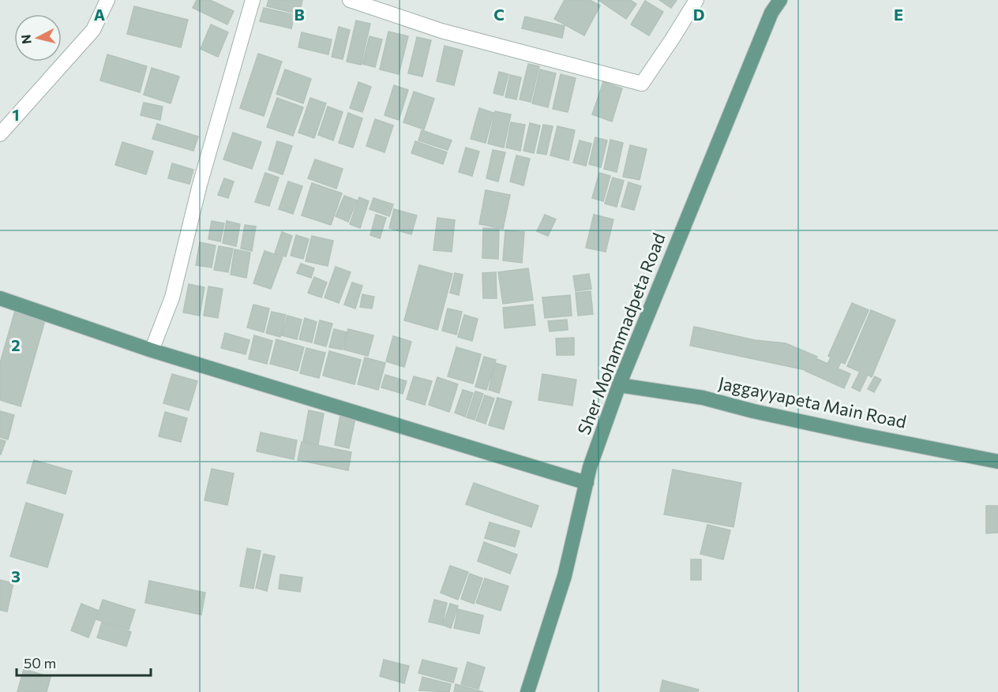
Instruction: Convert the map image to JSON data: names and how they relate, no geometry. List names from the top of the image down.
{
  "streets": {
    "main road": ["Sher Mohammadpeta Road", "Jaggayyapeta Main Road"]
  },
  "crossings": [
    ["Sher Mohammadpeta Road", "Jaggayyapeta Main Road"]
  ],
  "scale_bar": "50 m",
  "north": "left",
  "grid": {
    "columns": [
      "A",
      "B",
      "C",
      "D",
      "E"
    ],
    "rows": ["1", "2", "3"]
  }
}
